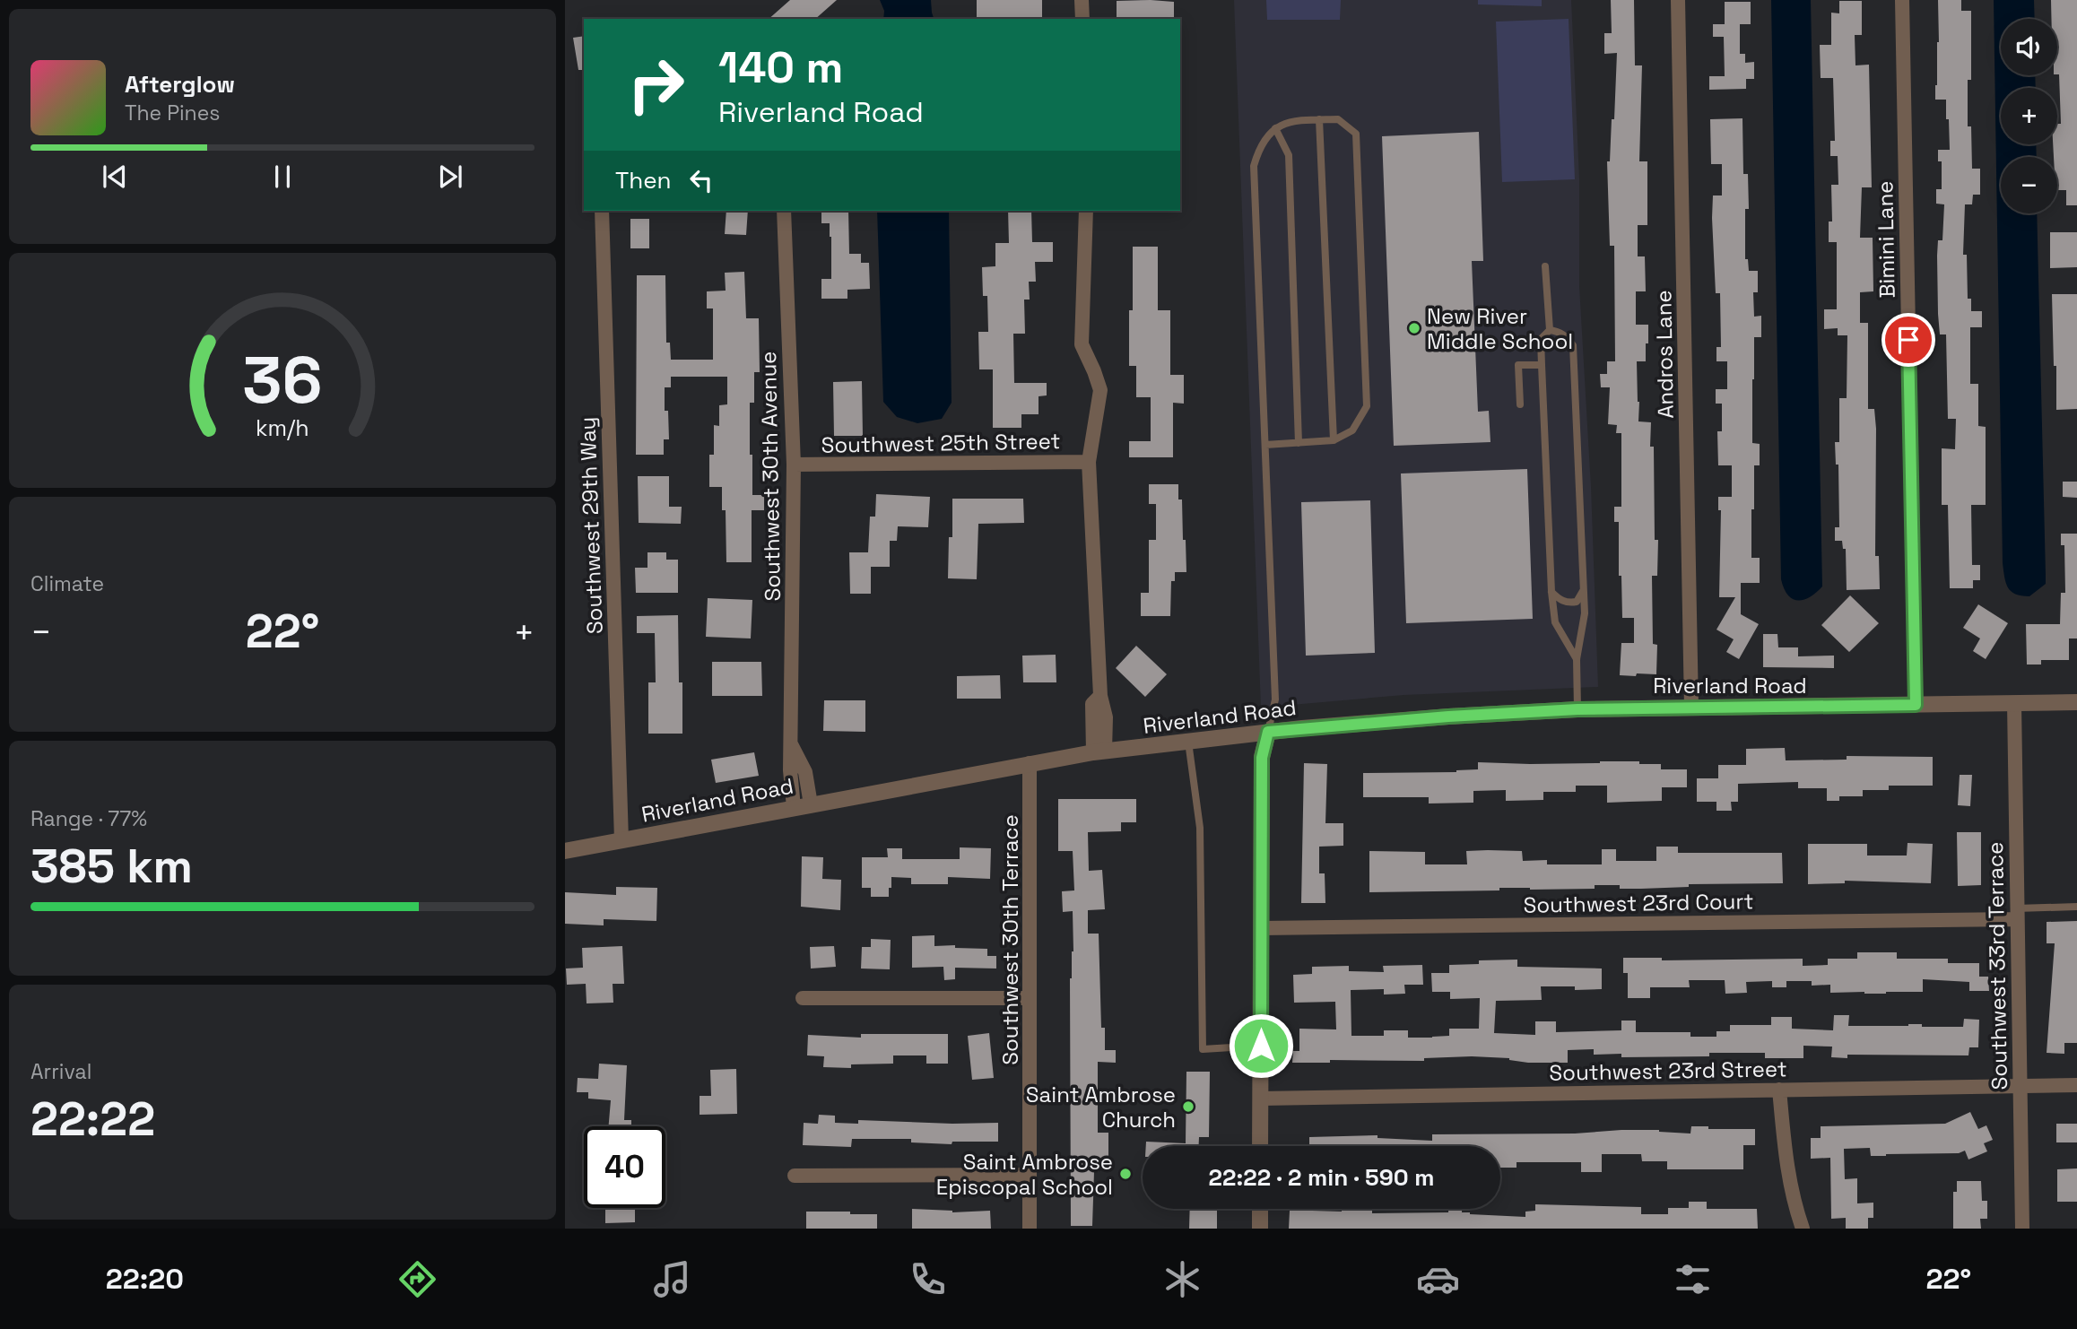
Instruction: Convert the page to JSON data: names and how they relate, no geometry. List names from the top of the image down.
{
  "streets": {
    "street": [
      "Bimini Lane",
      "Andros Lane",
      "Southwest 25th Street",
      "Southwest 30th Avenue",
      "Southwest 29th Way",
      "Riverland Road",
      "Southwest 23rd Court",
      "Southwest 30th Terrace",
      "Southwest 33rd Terrace",
      "Southwest 23rd Street"
    ]
  },
  "crossings": [
    ["Bimini Lane", "Riverland Road"],
    ["Andros Lane", "Riverland Road"],
    ["Southwest 25th Street", "Southwest 30th Avenue"],
    ["Southwest 30th Avenue", "Riverland Road"],
    ["Southwest 29th Way", "Riverland Road"],
    ["Riverland Road", "Southwest 30th Terrace"],
    ["Riverland Road", "Southwest 33rd Terrace"],
    ["Southwest 23rd Court", "Southwest 33rd Terrace"],
    ["Southwest 33rd Terrace", "Southwest 23rd Street"]
  ],
  "places": ["New River Middle School", "Saint Ambrose Church", "Saint Ambrose Episcopal School"],
  "page": {
    "map_buttons": ["+", "−"],
    "turn": ["140 m", "Riverland Road"],
    "song": ["Afterglow", "The Pines"],
    "then": "Then",
    "tile": [
      "Climate",
      ["Range · 77%", "385 km"],
      ["Arrival", "22:22"]
    ],
    "heat": ["−", "22°", "+"],
    "limit": "40",
    "trip": "22:22 · 2 min · 590 m",
    "tabs": ["22:20", "22°"],
    "gauge": ["36", "km/h"]
  }
}
